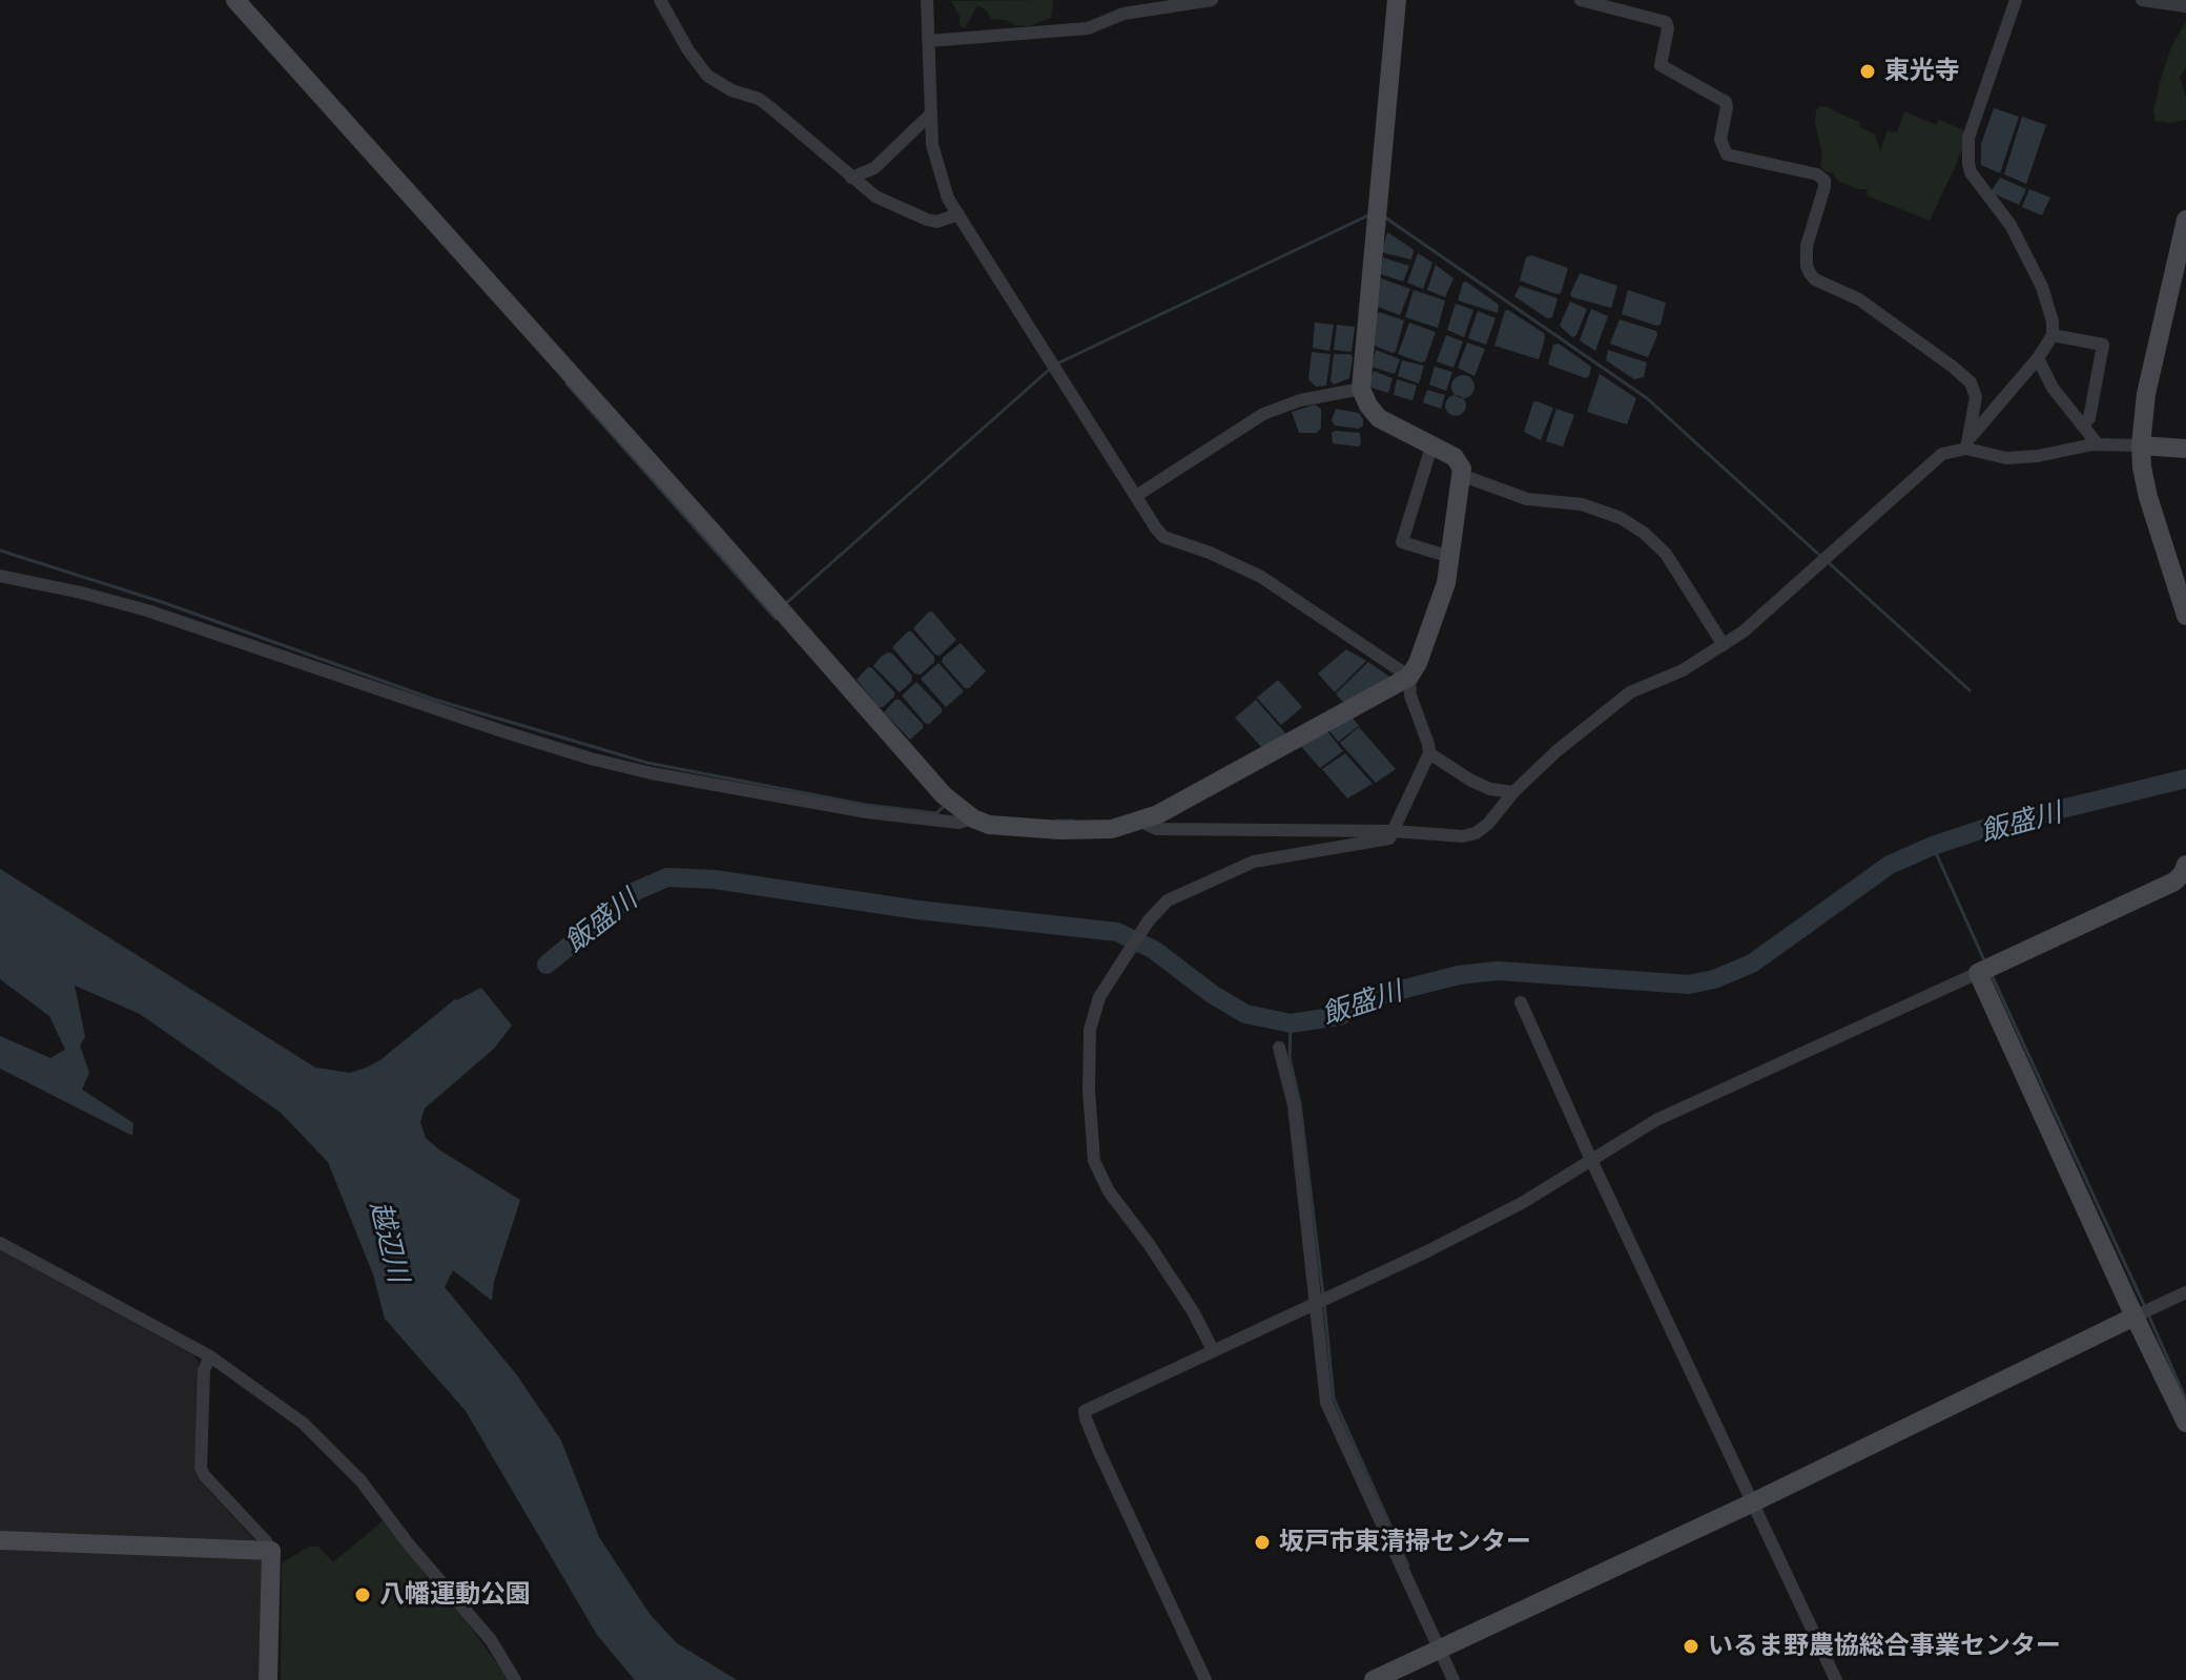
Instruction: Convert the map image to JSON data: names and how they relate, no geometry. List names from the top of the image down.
{
  "water": ["飯盛川", "越辺川"],
  "places": [
    "東光寺",
    "坂戸市東清掃センター",
    "八幡運動公園",
    "いるま野農協総合事業センター"
  ]
}
